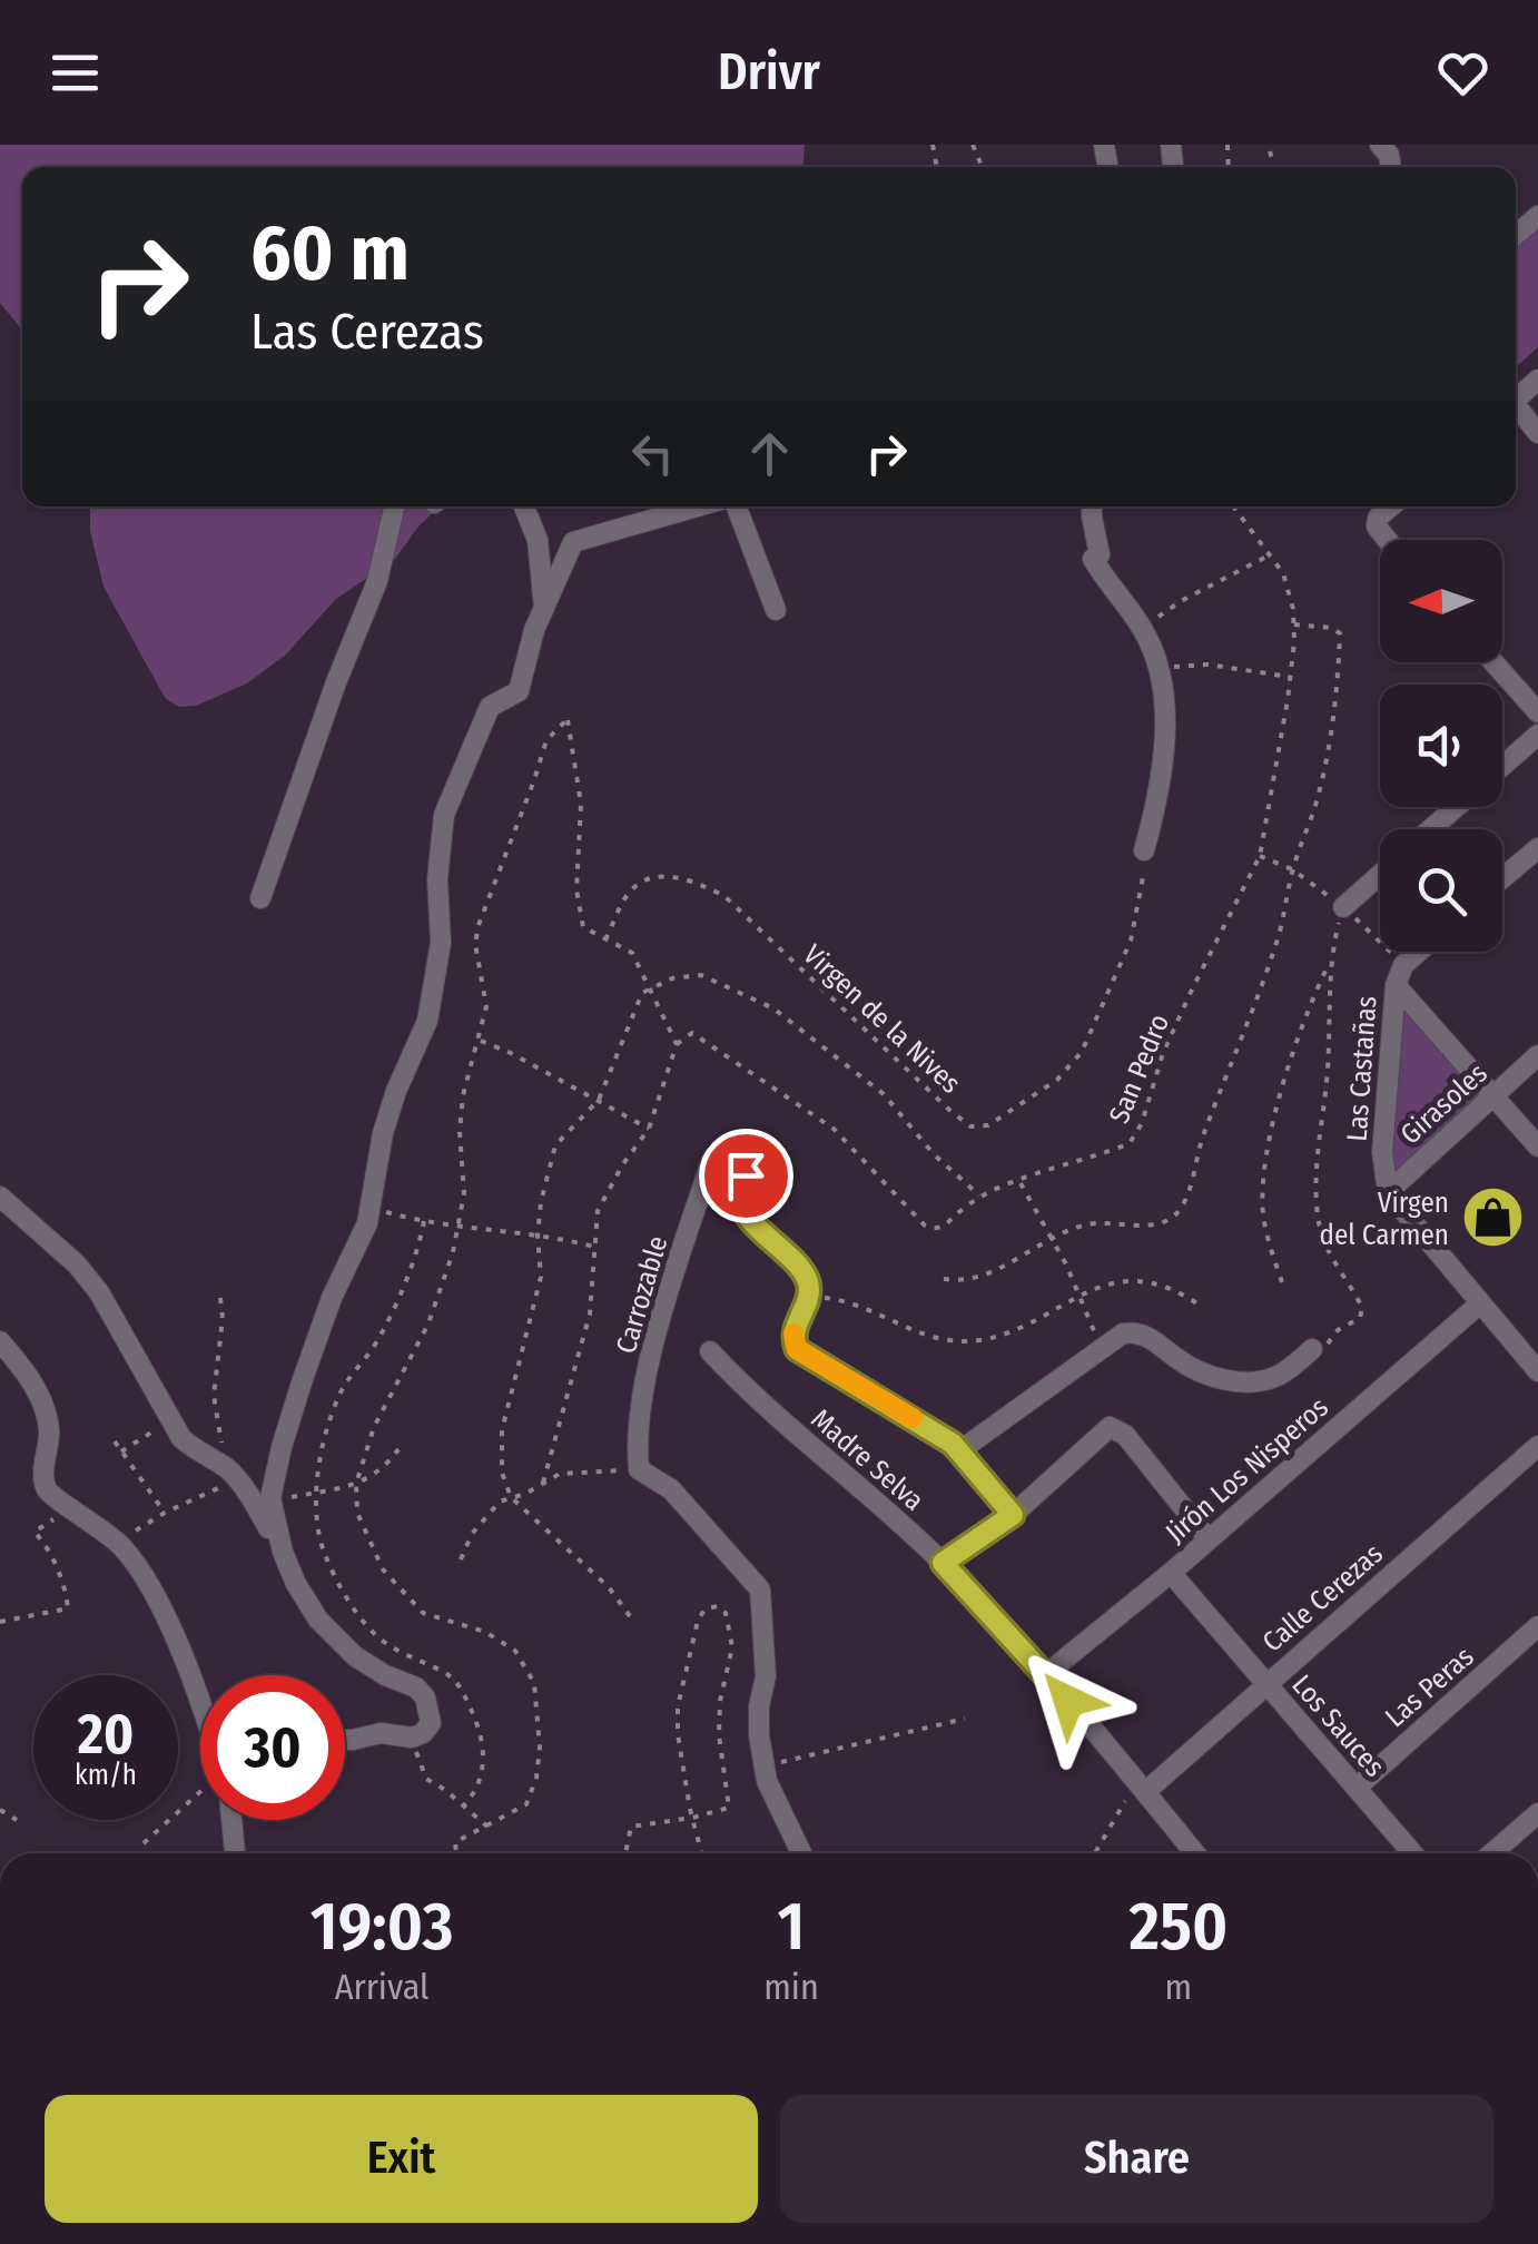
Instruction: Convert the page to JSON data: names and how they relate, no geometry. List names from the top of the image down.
{
  "streets": {
    "street": [
      "Las Castañas",
      "Girasoles",
      "Carrozable",
      "Madre Selva",
      "Jirón Los Nisperos",
      "Calle Cerezas",
      "Las Peras",
      "Los Sauces"
    ],
    "path": ["Virgen de la Nives", "San Pedro"]
  },
  "crossings": [
    ["Las Castañas", "Girasoles"],
    ["Madre Selva", "Jirón Los Nisperos"],
    ["Madre Selva", "Calle Cerezas"],
    ["Jirón Los Nisperos", "Los Sauces"],
    ["Calle Cerezas", "Los Sauces"],
    ["Las Peras", "Los Sauces"]
  ],
  "places": {
    "shop": ["Virgen del Carmen"]
  },
  "north": "left",
  "page": {
    "header": "Drivr",
    "turn": ["60 m", "Las Cerezas"],
    "speed": "20 km/h",
    "limit": "30",
    "eta": [
      "19:03",
      "Arrival",
      "1",
      "min",
      "250",
      "m"
    ],
    "buttons": ["Exit", "Share"]
  }
}
